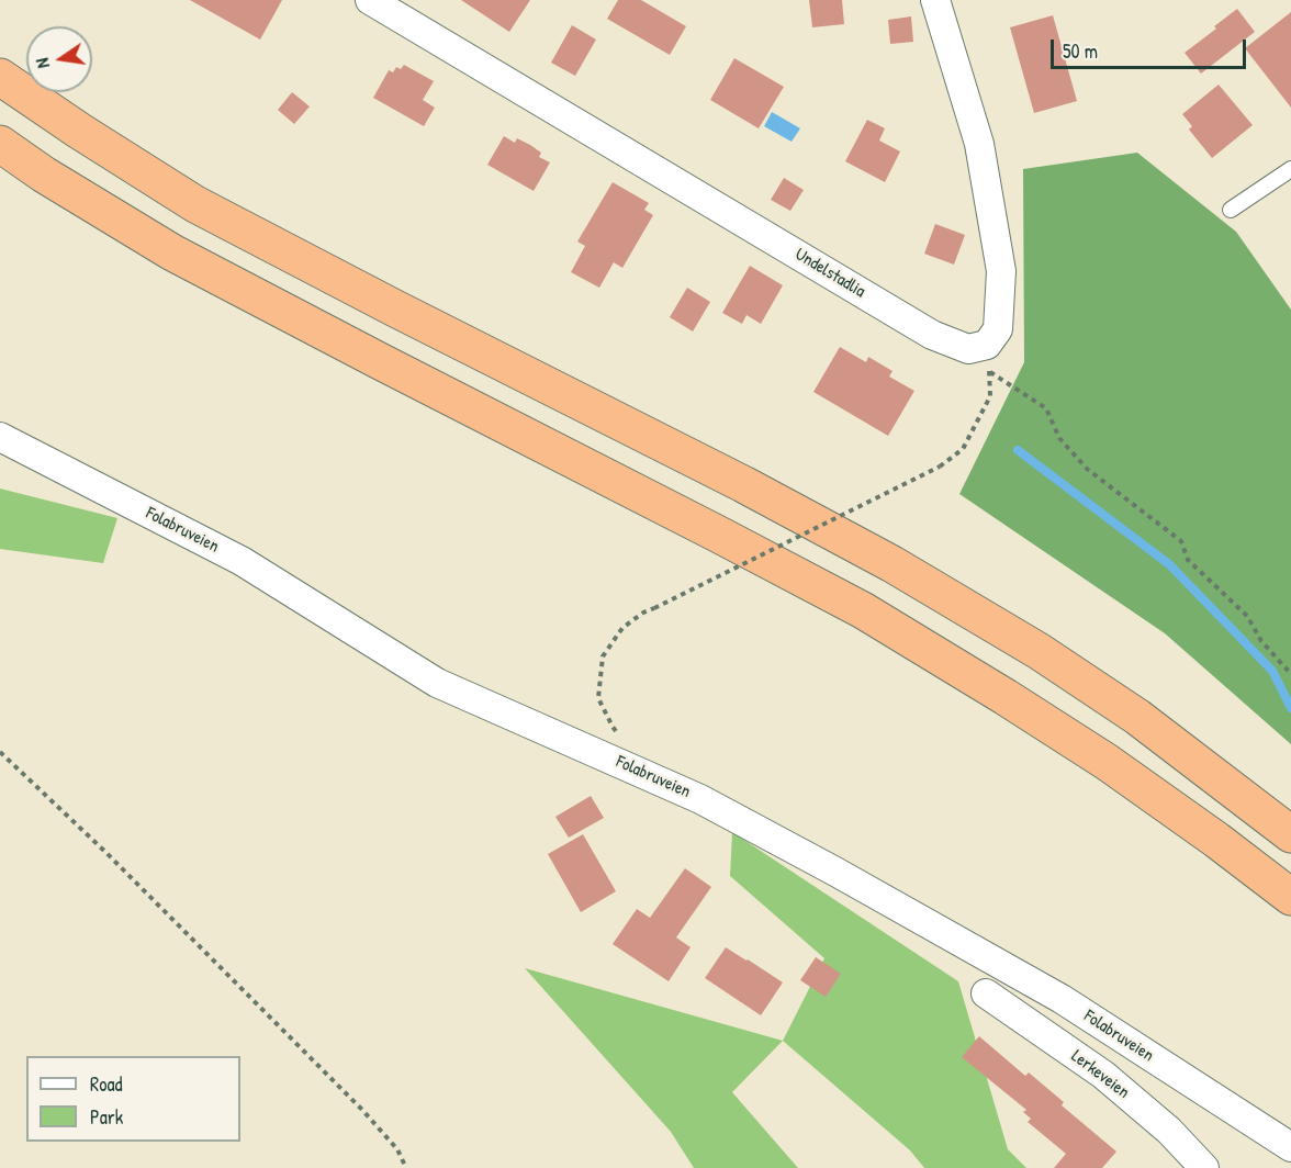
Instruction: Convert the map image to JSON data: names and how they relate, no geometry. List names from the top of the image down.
{
  "streets": {
    "street": ["Undelstadlia", "Folabruveien", "Lerkeveien"]
  },
  "legend": ["Road", "Park"],
  "scale_bar": "50 m",
  "north": "left"
}
